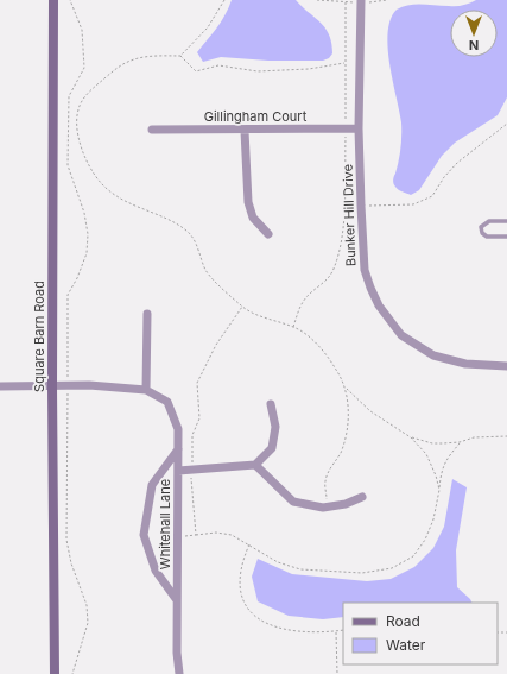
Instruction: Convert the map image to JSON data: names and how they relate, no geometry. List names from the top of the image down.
{
  "streets": {
    "street": [
      "Gillingham Court",
      "Bunker Hill Drive",
      "Square Barn Road",
      "Whitehall Lane"
    ]
  },
  "crossings": [
    ["Gillingham Court", "Bunker Hill Drive"],
    ["Square Barn Road", "Whitehall Lane"]
  ],
  "legend": ["Road", "Water"],
  "north": "bottom"
}
